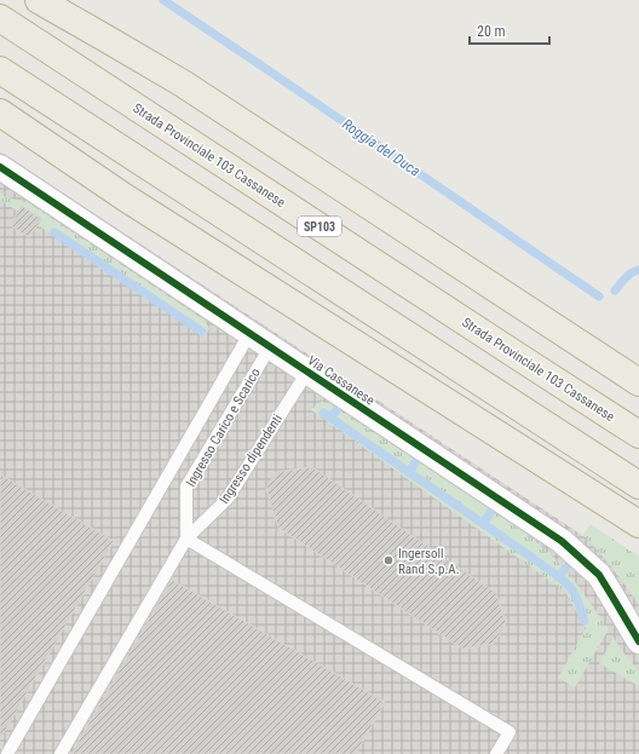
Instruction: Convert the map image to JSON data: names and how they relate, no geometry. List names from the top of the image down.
{
  "streets": {
    "highway": ["Strada Provinciale 103 Cassanese", "SP103"],
    "street": ["Via Cassanese"],
    "lane": ["Ingresso Carico e Scarico", "Ingresso dipendenti"]
  },
  "crossings": [
    ["Via Cassanese", "Ingresso Carico e Scarico"],
    ["Via Cassanese", "Ingresso dipendenti"],
    ["Ingresso Carico e Scarico", "Ingresso dipendenti"]
  ],
  "water": ["Roggia del Duca"],
  "places": ["Ingersoll Rand S.p.A."],
  "scale_bar": "20 m"
}
